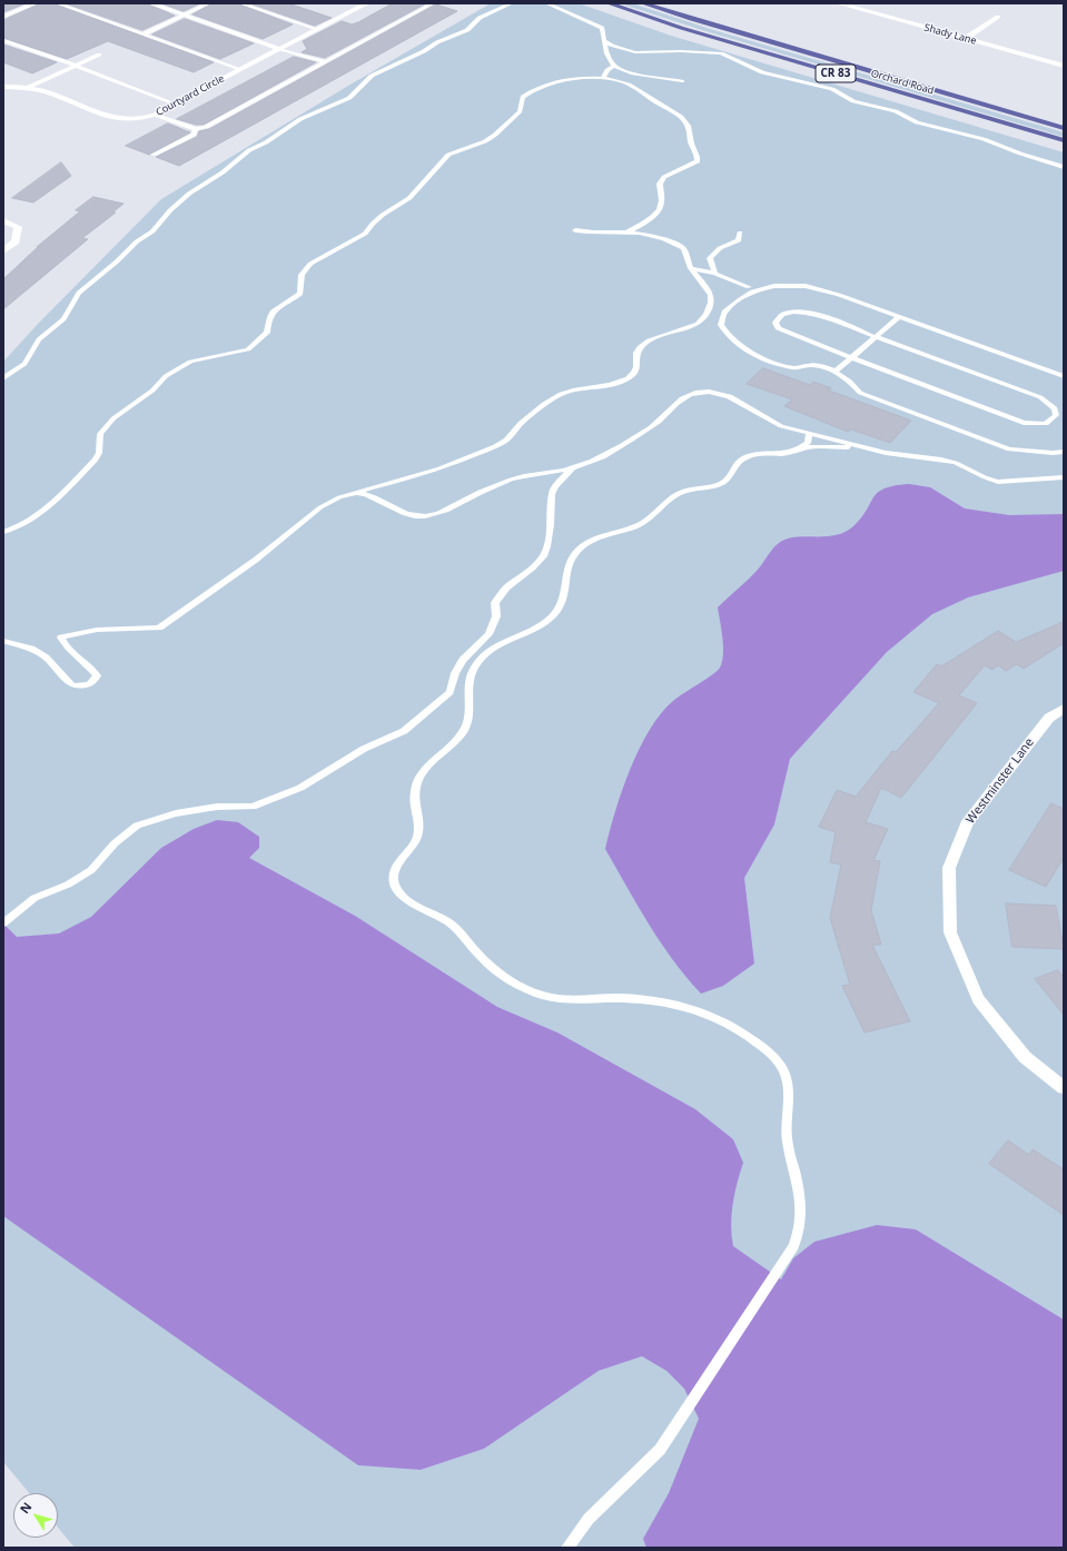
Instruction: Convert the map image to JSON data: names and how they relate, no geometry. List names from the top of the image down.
{
  "streets": {
    "main road": ["CR 83", "Orchard Road"],
    "street": ["Shady Lane", "Courtyard Circle", "Westminster Lane"]
  },
  "north": "top left"
}
